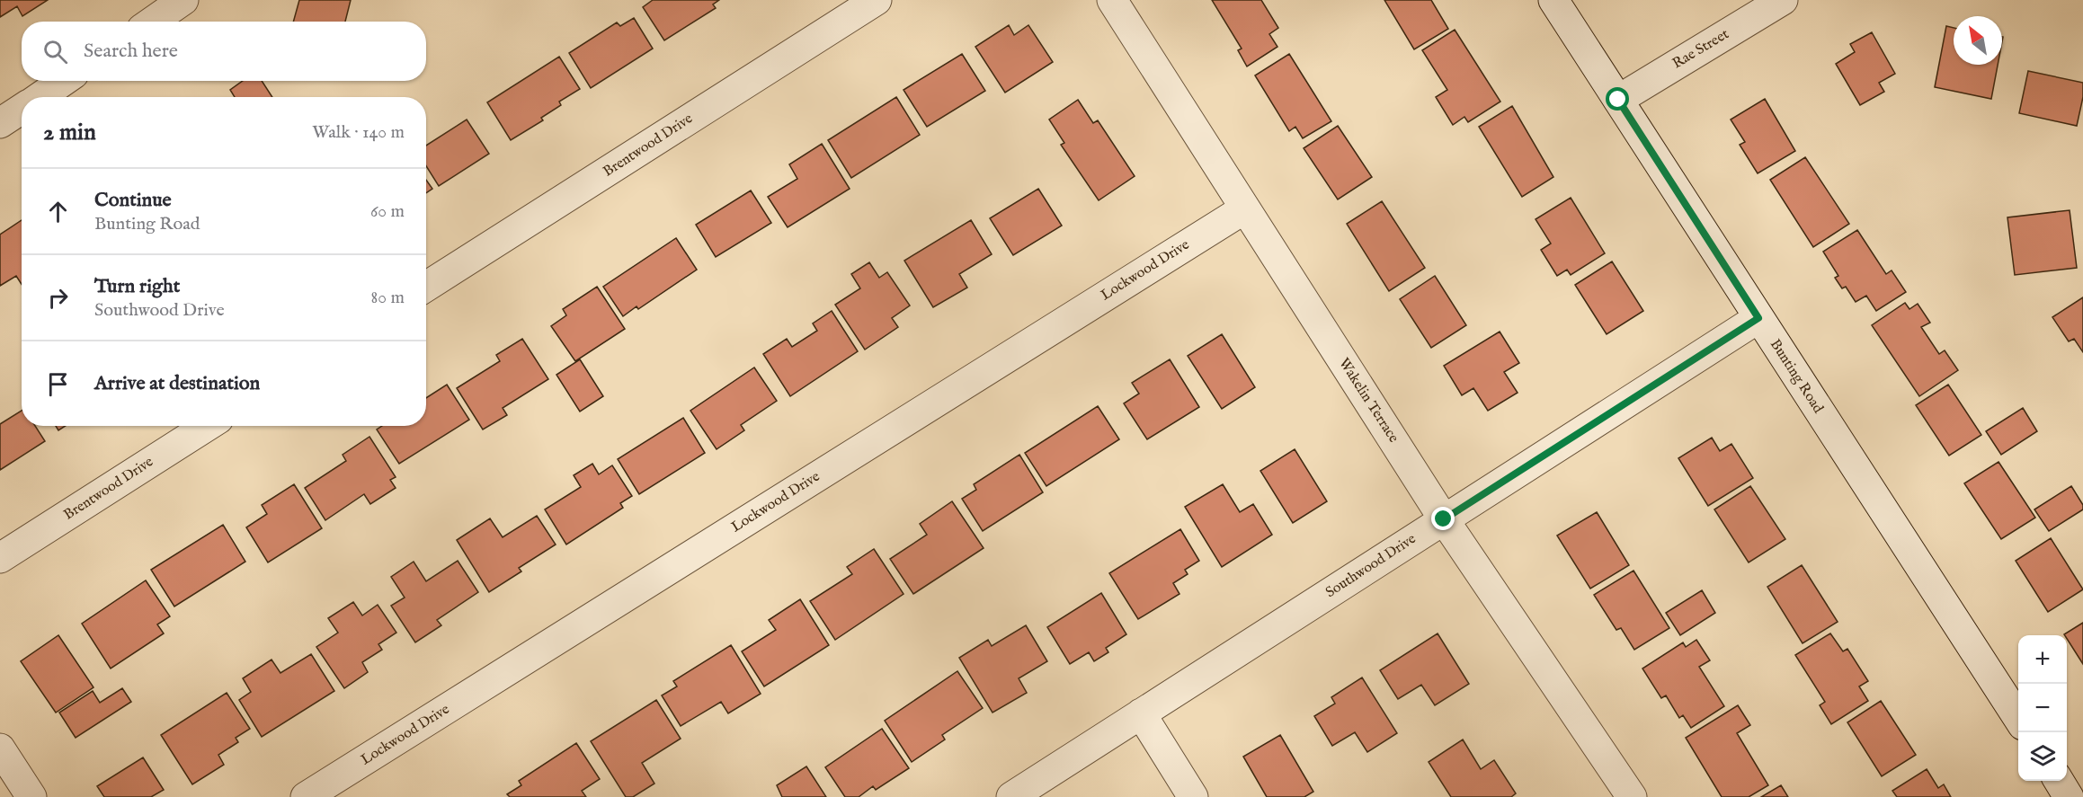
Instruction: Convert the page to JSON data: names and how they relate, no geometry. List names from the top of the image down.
{
  "streets": {
    "street": [
      "Rae Street",
      "Brentwood Drive",
      "Lockwood Drive",
      "Bunting Road",
      "Wakelin Terrace",
      "Southwood Drive"
    ]
  },
  "crossings": [
    ["Rae Street", "Bunting Road"],
    ["Lockwood Drive", "Wakelin Terrace"],
    ["Bunting Road", "Southwood Drive"],
    ["Wakelin Terrace", "Southwood Drive"]
  ],
  "north": "top left",
  "page": {
    "search": "Search here",
    "heading": ["2 min", "Walk · 140 m"],
    "list": [
      ["Continue", "Bunting Road", "60 m"],
      ["Turn right", "Southwood Drive", "80 m"],
      "Arrive at destination"
    ],
    "map_buttons": ["+", "−"]
  }
}
